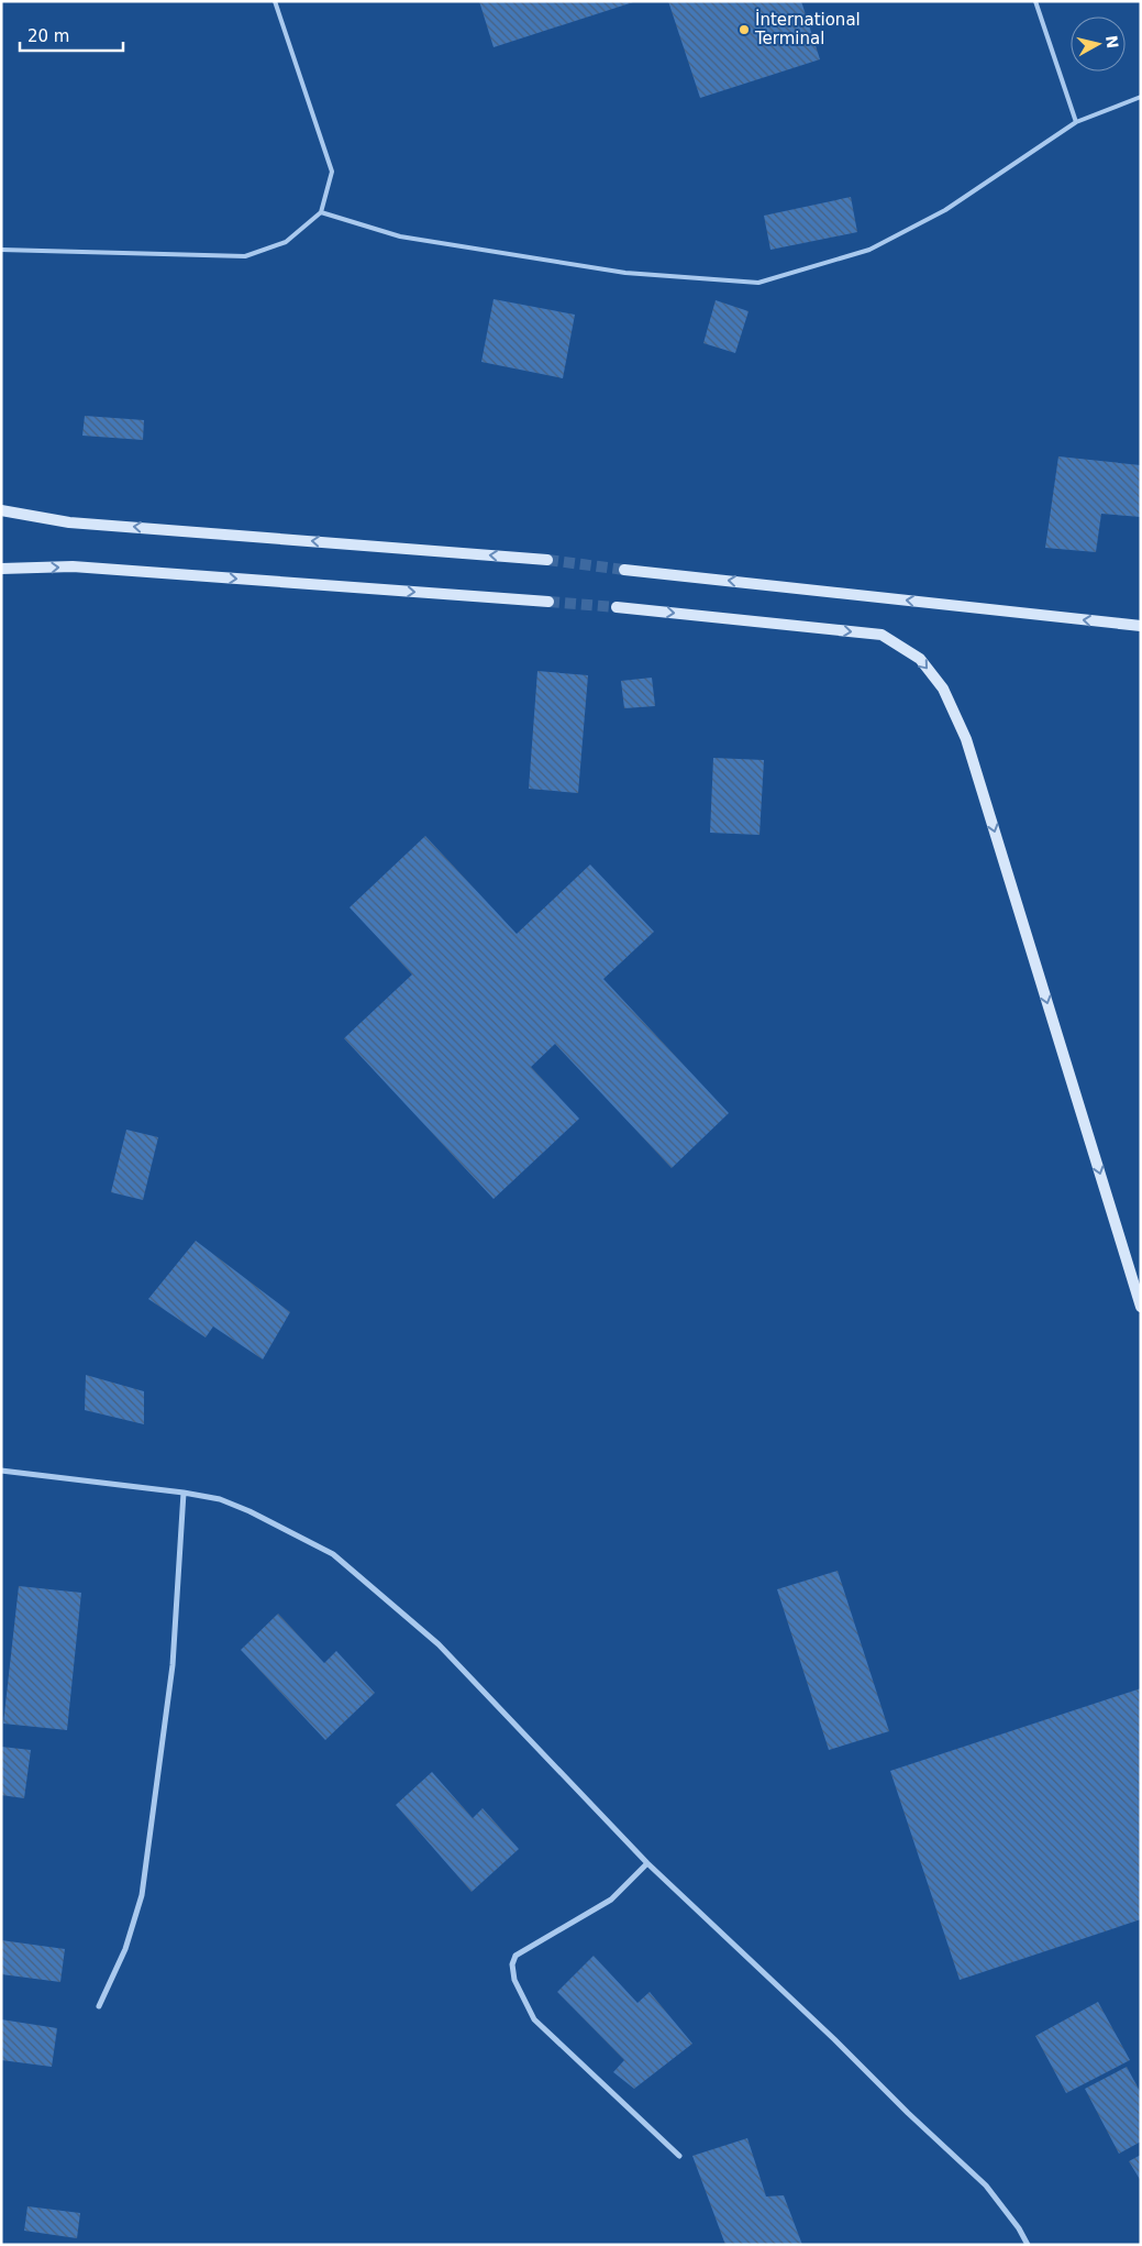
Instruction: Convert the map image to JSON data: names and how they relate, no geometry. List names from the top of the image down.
{
  "places": ["İnternational Terminal"],
  "scale_bar": "20 m",
  "north": "right"
}
